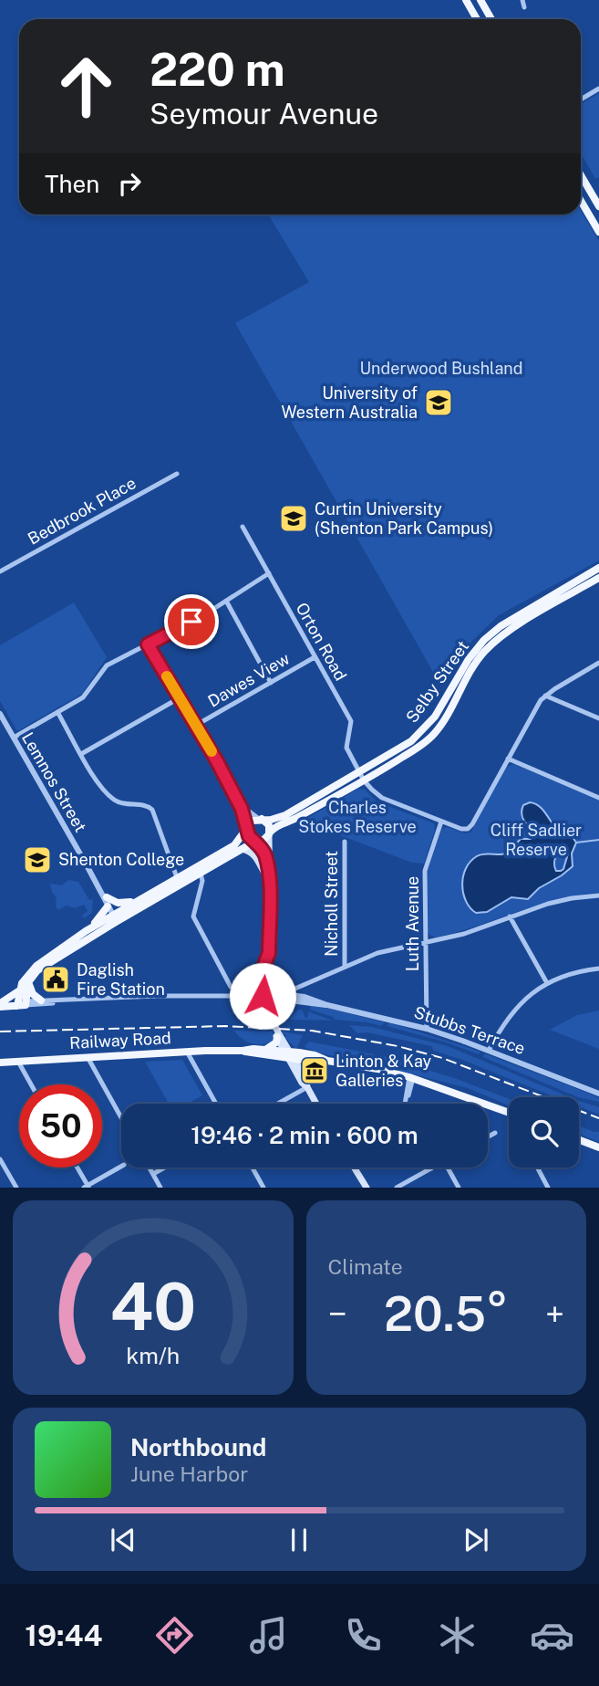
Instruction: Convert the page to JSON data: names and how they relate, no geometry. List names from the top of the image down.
{
  "streets": {
    "main road": ["Selby Street", "Railway Road"],
    "street": [
      "Bedbrook Place",
      "Orton Road",
      "Dawes View",
      "Lemnos Street",
      "Nicholl Street",
      "Luth Avenue",
      "Stubbs Terrace"
    ]
  },
  "crossings": [
    ["Orton Road", "Dawes View"],
    ["Orton Road", "Selby Street"],
    ["Luth Avenue", "Stubbs Terrace"]
  ],
  "parks": ["Underwood Bushland", "Charles Stokes Reserve", "Cliff Sadlier Reserve"],
  "places": {
    "school or university": ["University of Western Australia", "Curtin University (Shenton Park Campus)", "Shenton College"],
    "public building": ["Daglish Fire Station"],
    "museum": ["Linton & Kay Galleries"]
  },
  "page": {
    "turn": ["220 m", "Seymour Avenue"],
    "then": "Then",
    "limit": "50",
    "trip": "19:46 · 2 min · 600 m",
    "tile": "Climate",
    "heat": ["−", "20.5°", "+"],
    "song": ["Northbound", "June Harbor"],
    "tabs": "19:44",
    "gauge": ["40", "km/h"]
  }
}
